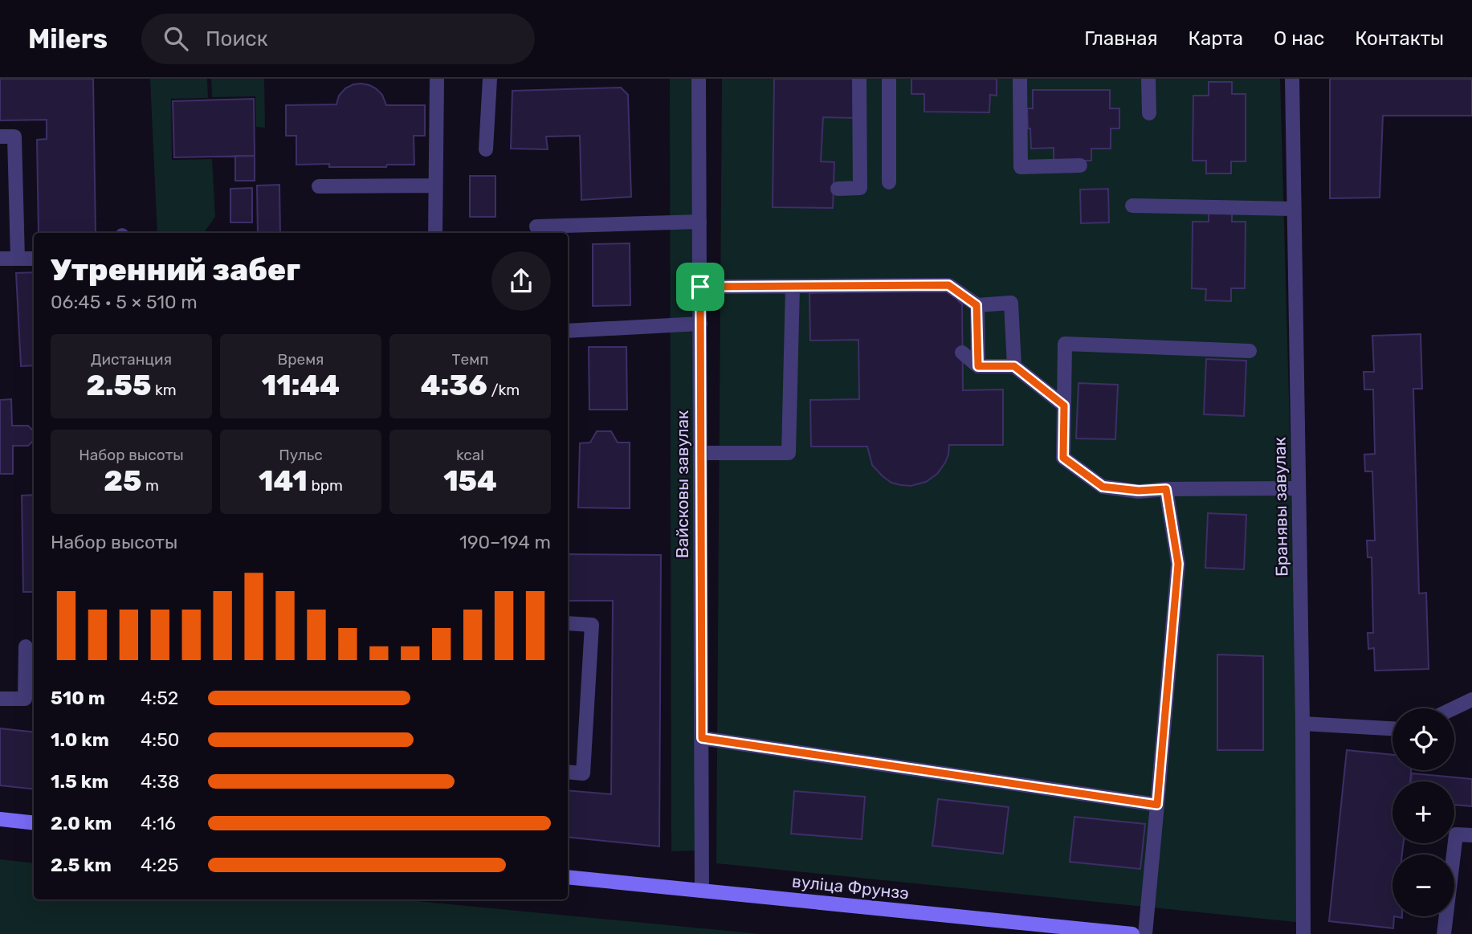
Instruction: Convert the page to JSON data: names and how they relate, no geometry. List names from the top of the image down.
{
  "streets": {
    "street": ["Вайсковы завулак", "Бранявы завулак", "вуліца Фрунзэ"]
  },
  "crossings": [
    ["Вайсковы завулак", "вуліца Фрунзэ"]
  ],
  "page": {
    "header": "Milers",
    "search": "Поиск",
    "nav": [
      "Главная",
      "Карта",
      "О нас",
      "Контакты"
    ],
    "heading": ["Утренний забег", "06:45 · 5 × 510 m"],
    "stats": [
      ["Дистанция", "2.55 km"],
      ["Время", "11:44"],
      ["Темп", "4:36 /km"],
      ["Набор высоты", "25 m"],
      ["Пульс", "141 bpm"],
      ["kcal", "154"]
    ],
    "chart": ["Набор высоты", "190–194 m"],
    "list": [
      {
        "name": "510 m",
        "note": "4:52"
      },
      {
        "name": "1.0 km",
        "note": "4:50"
      },
      {
        "name": "1.5 km",
        "note": "4:38"
      },
      {
        "name": "2.0 km",
        "note": "4:16"
      },
      {
        "name": "2.5 km",
        "note": "4:25"
      }
    ],
    "map_buttons": ["+", "−"]
  }
}
